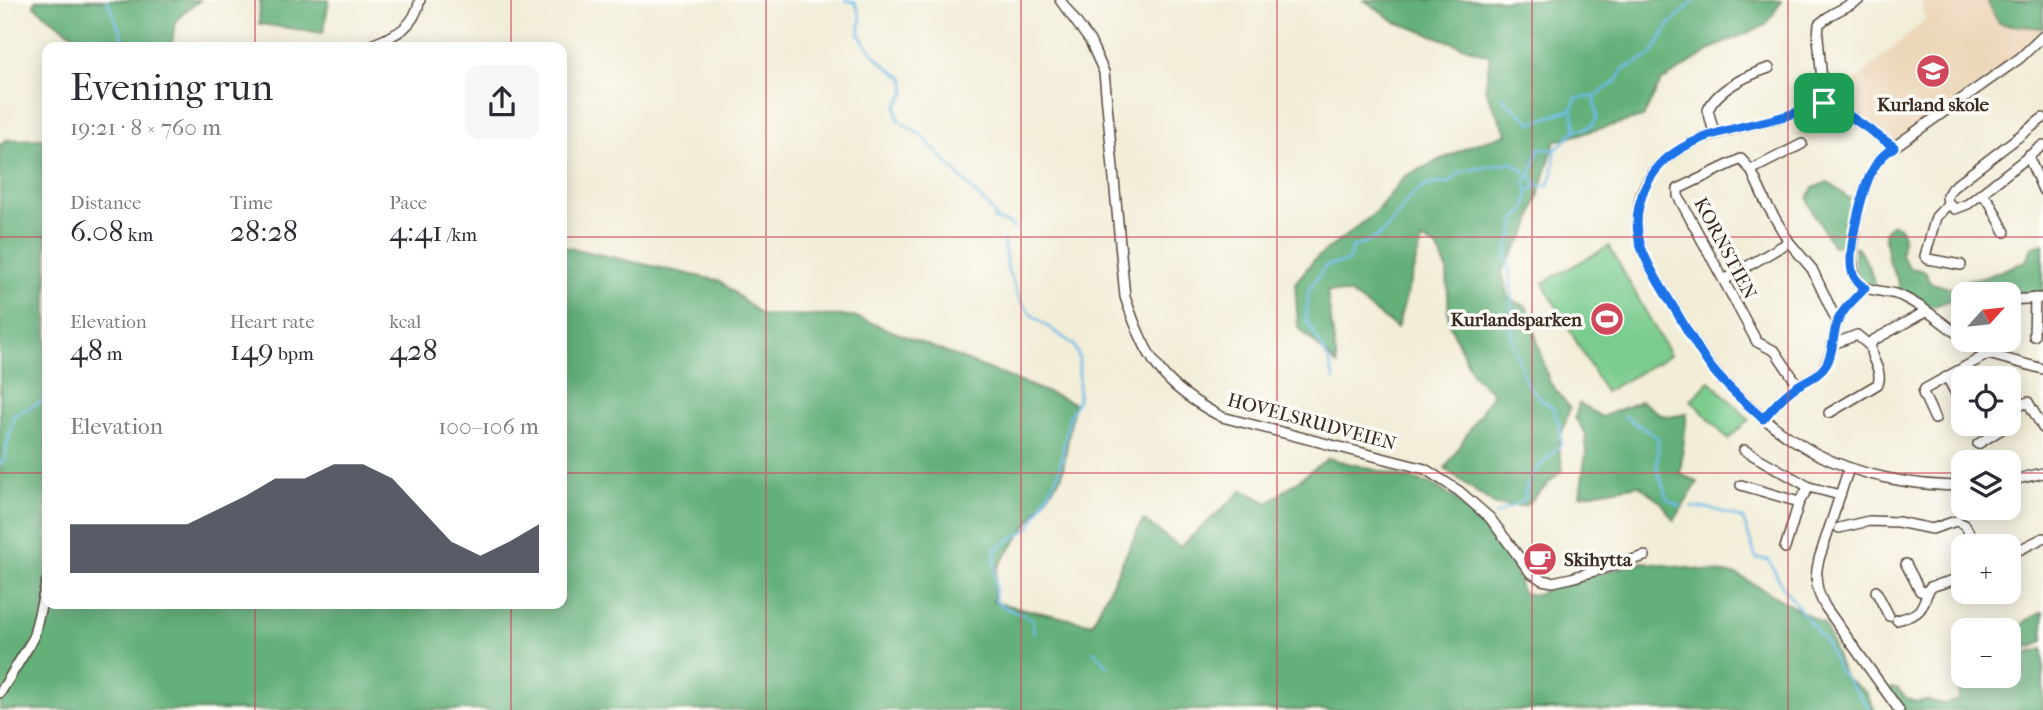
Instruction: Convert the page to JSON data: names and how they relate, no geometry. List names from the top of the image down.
{
  "streets": {
    "street": ["KORNSTIEN", "HOVELSRUDVEIEN"]
  },
  "places": {
    "school or university": ["Kurland skole"],
    "sports": ["Kurlandsparken"],
    "cafe": ["Skihytta"]
  },
  "north": "top right",
  "page": {
    "heading": ["Evening run", "19:21 · 8 × 760 m"],
    "stats": [
      ["Distance", "6.08 km"],
      ["Time", "28:28"],
      ["Pace", "4:41 /km"],
      ["Elevation", "48 m"],
      ["Heart rate", "149 bpm"],
      ["kcal", "428"]
    ],
    "map_buttons": ["+", "−"],
    "chart": ["Elevation", "100–106 m"]
  }
}
